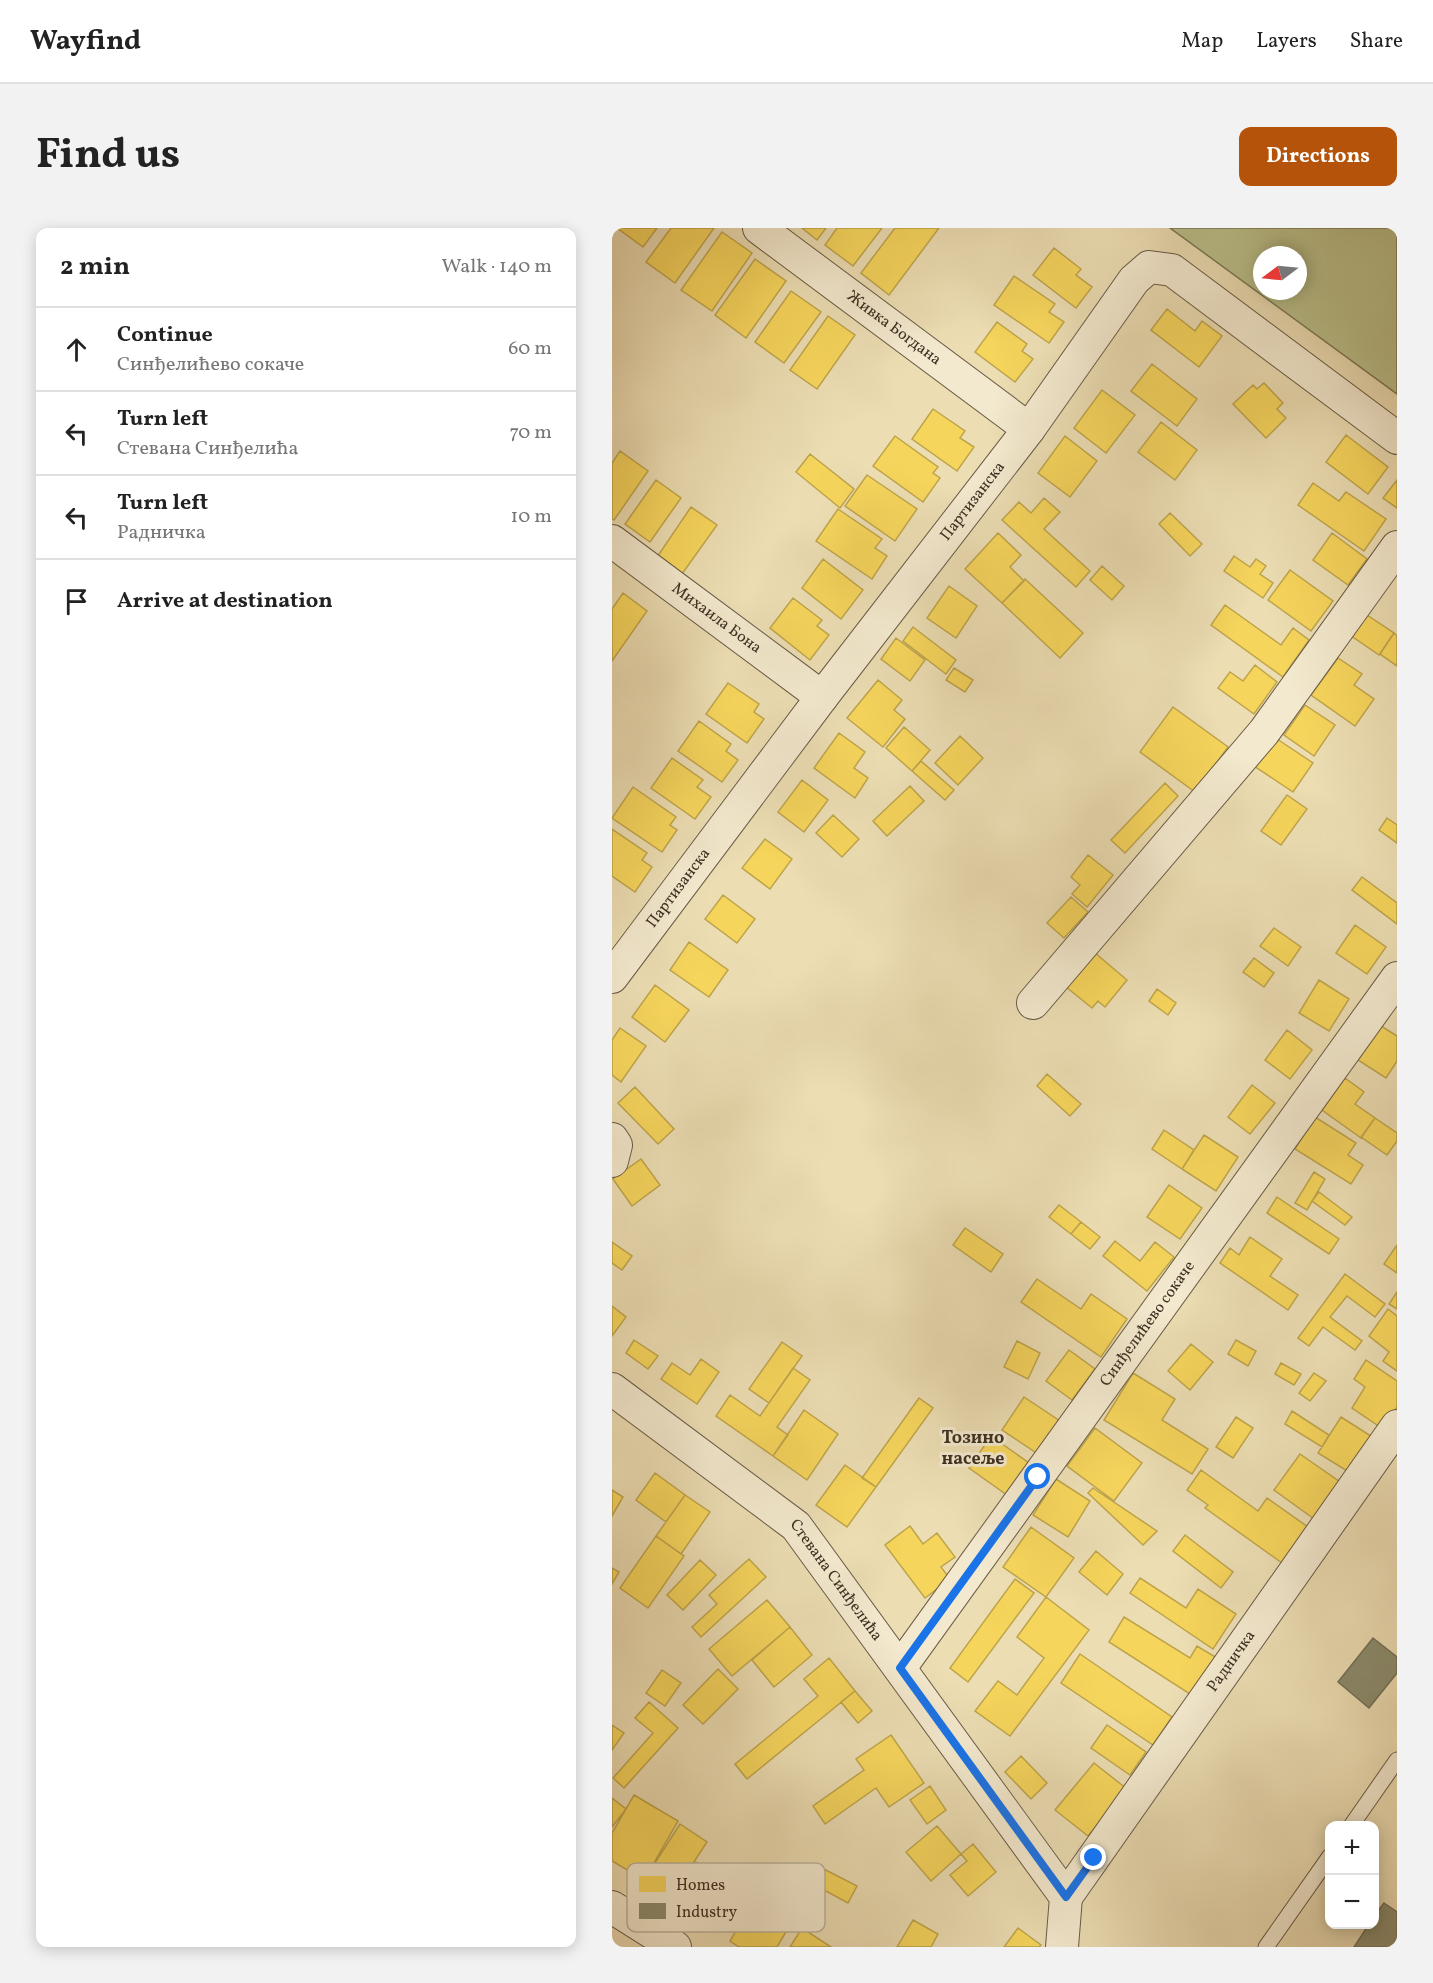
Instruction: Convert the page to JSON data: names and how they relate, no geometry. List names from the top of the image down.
{
  "streets": {
    "street": [
      "Живка Богдана",
      "Партизанска",
      "Михаила Бона",
      "Синђелићево сокаче",
      "Стевана Синђелића",
      "Радничка"
    ]
  },
  "crossings": [
    ["Живка Богдана", "Партизанска"],
    ["Партизанска", "Михаила Бона"],
    ["Синђелићево сокаче", "Стевана Синђелића"],
    ["Стевана Синђелића", "Радничка"]
  ],
  "districts": ["Тозино насеље"],
  "legend": ["Homes", "Industry"],
  "north": "left",
  "page": {
    "header": "Wayfind",
    "nav": ["Map", "Layers", "Share"],
    "title": "Find us",
    "buttons": "Directions",
    "heading": ["2 min", "Walk · 140 m"],
    "list": [
      ["Continue", "Синђелићево сокаче", "60 m"],
      ["Turn left", "Стевана Синђелића", "70 m"],
      ["Turn left", "Радничка", "10 m"],
      "Arrive at destination"
    ],
    "map_buttons": ["+", "−"]
  }
}
